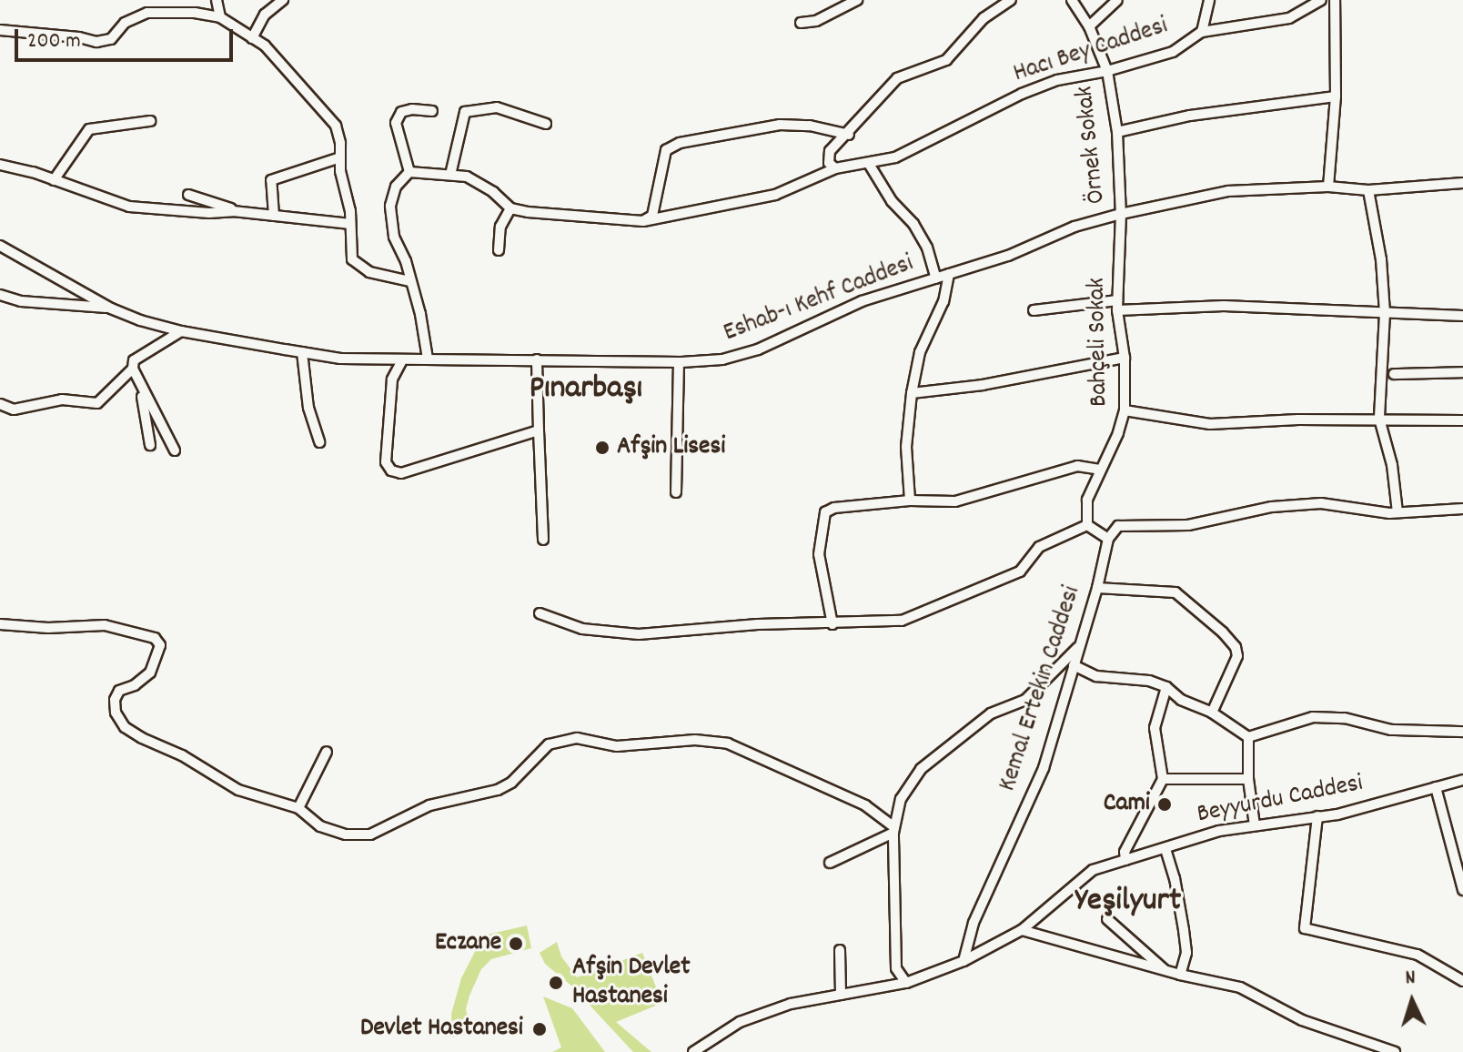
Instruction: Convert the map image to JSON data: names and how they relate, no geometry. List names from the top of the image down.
{
  "streets": {
    "street": [
      "Hacı Bey Caddesi",
      "Örnek Sokak",
      "Eshab-ı Kehf Caddesi",
      "Bahçeli Sokak",
      "Kemal Ertekin Caddesi",
      "Beyyurdu Caddesi"
    ]
  },
  "crossings": [
    ["Hacı Bey Caddesi", "Örnek Sokak"],
    ["Örnek Sokak", "Eshab-ı Kehf Caddesi"],
    ["Örnek Sokak", "Bahçeli Sokak"],
    ["Eshab-ı Kehf Caddesi", "Bahçeli Sokak"],
    ["Kemal Ertekin Caddesi", "Beyyurdu Caddesi"]
  ],
  "districts": ["Pınarbaşı", "Yeşilyurt"],
  "places": [
    "Afşin Lisesi",
    "Cami",
    "Eczane",
    "Afşin Devlet Hastanesi",
    "Devlet Hastanesi"
  ],
  "scale_bar": "200 m",
  "north": "top"
}
